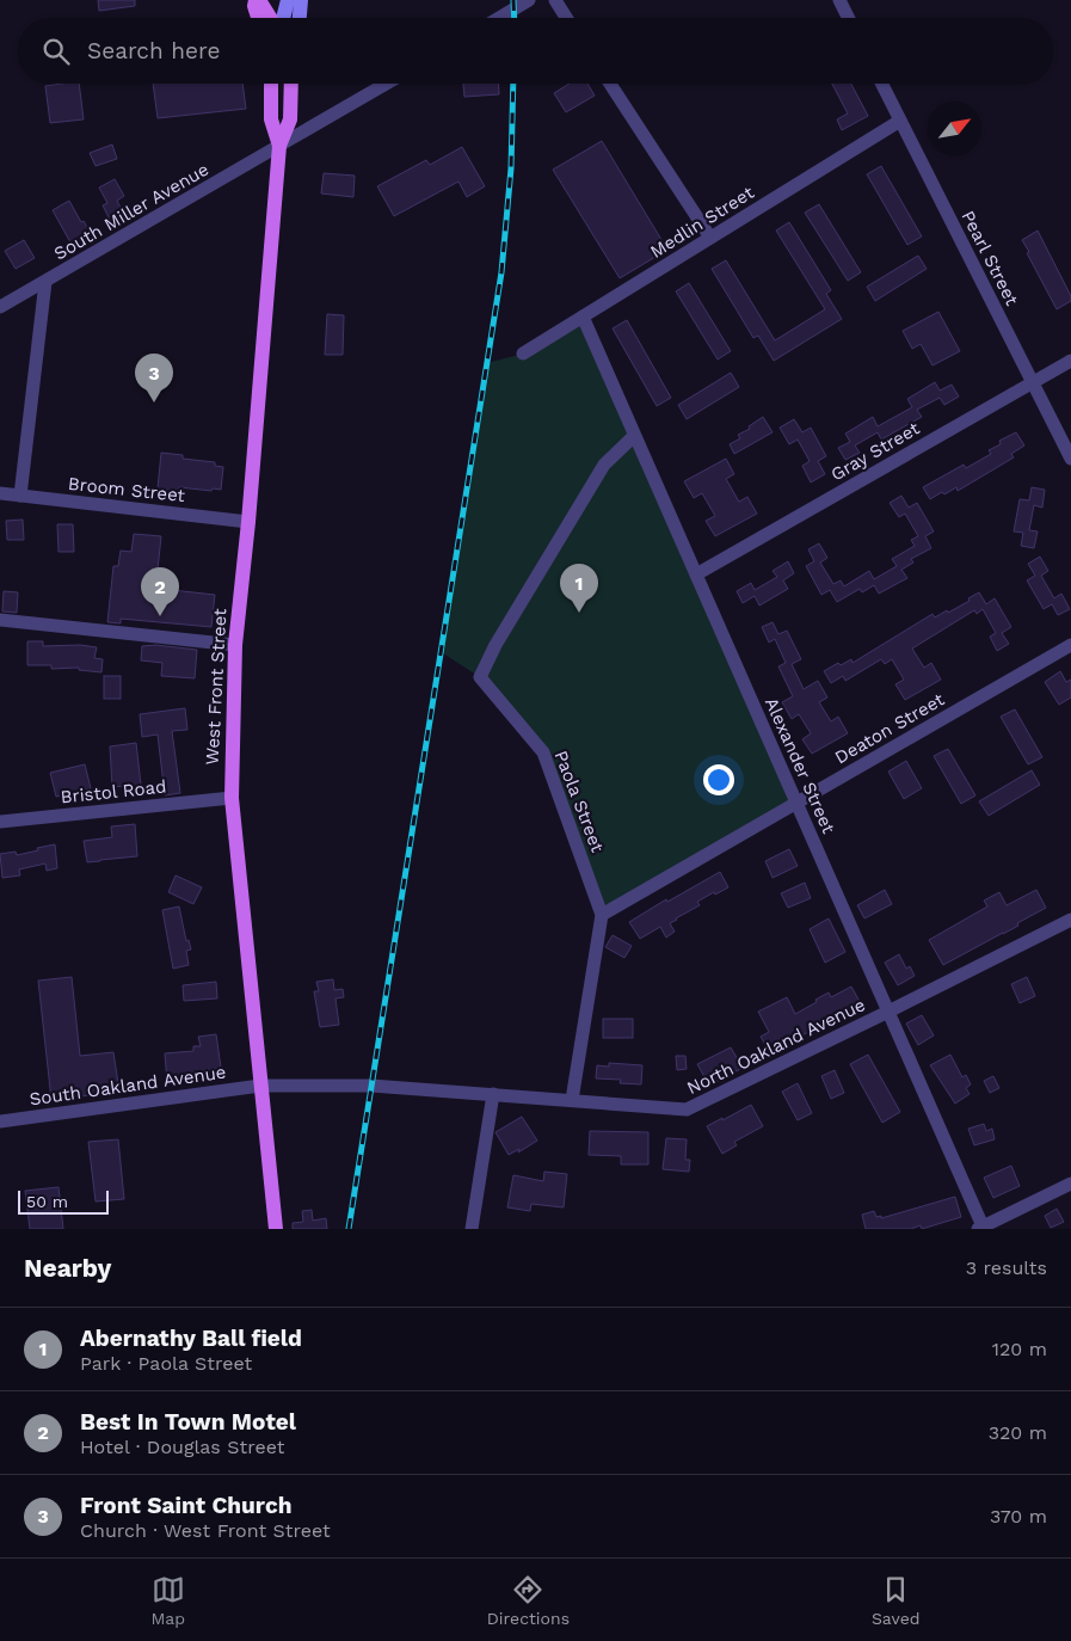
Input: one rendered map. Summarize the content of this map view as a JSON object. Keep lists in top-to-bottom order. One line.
{"streets":{"main road":["West Front Street"],"street":["South Miller Avenue","Medlin Street","Pearl Street","Gray Street","Broom Street","Deaton Street","Alexander Street","Bristol Road","Paola Street","North Oakland Avenue","South Oakland Avenue"]},"crossings":[["South Miller Avenue","West Front Street"],["Medlin Street","Pearl Street"],["Medlin Street","Alexander Street"],["Pearl Street","Gray Street"],["Gray Street","Alexander Street"],["Broom Street","West Front Street"],["West Front Street","Bristol Road"],["West Front Street","North Oakland Avenue"],["West Front Street","South Oakland Avenue"],["Deaton Street","Alexander Street"],["Deaton Street","Paola Street"],["Alexander Street","Paola Street"],["Alexander Street","North Oakland Avenue"],["Paola Street","North Oakland Avenue"],["North Oakland Avenue","South Oakland Avenue"]],"scale_bar":"50 m","north":"top right","page":{"search":"Search here","pins":["3","1","2"],"scale":"50 m","heading":["Nearby","3 results"],"list":[{"mark":"1","name":"Abernathy Ball field","note":"Park · Paola Street","value":"120 m"},{"mark":"2","name":"Best In Town Motel","note":"Hotel · Douglas Street","value":"320 m"},{"mark":"3","name":"Front Saint Church","note":"Church · West Front Street","value":"370 m"}],"nav":["Map","Directions","Saved"]}}
